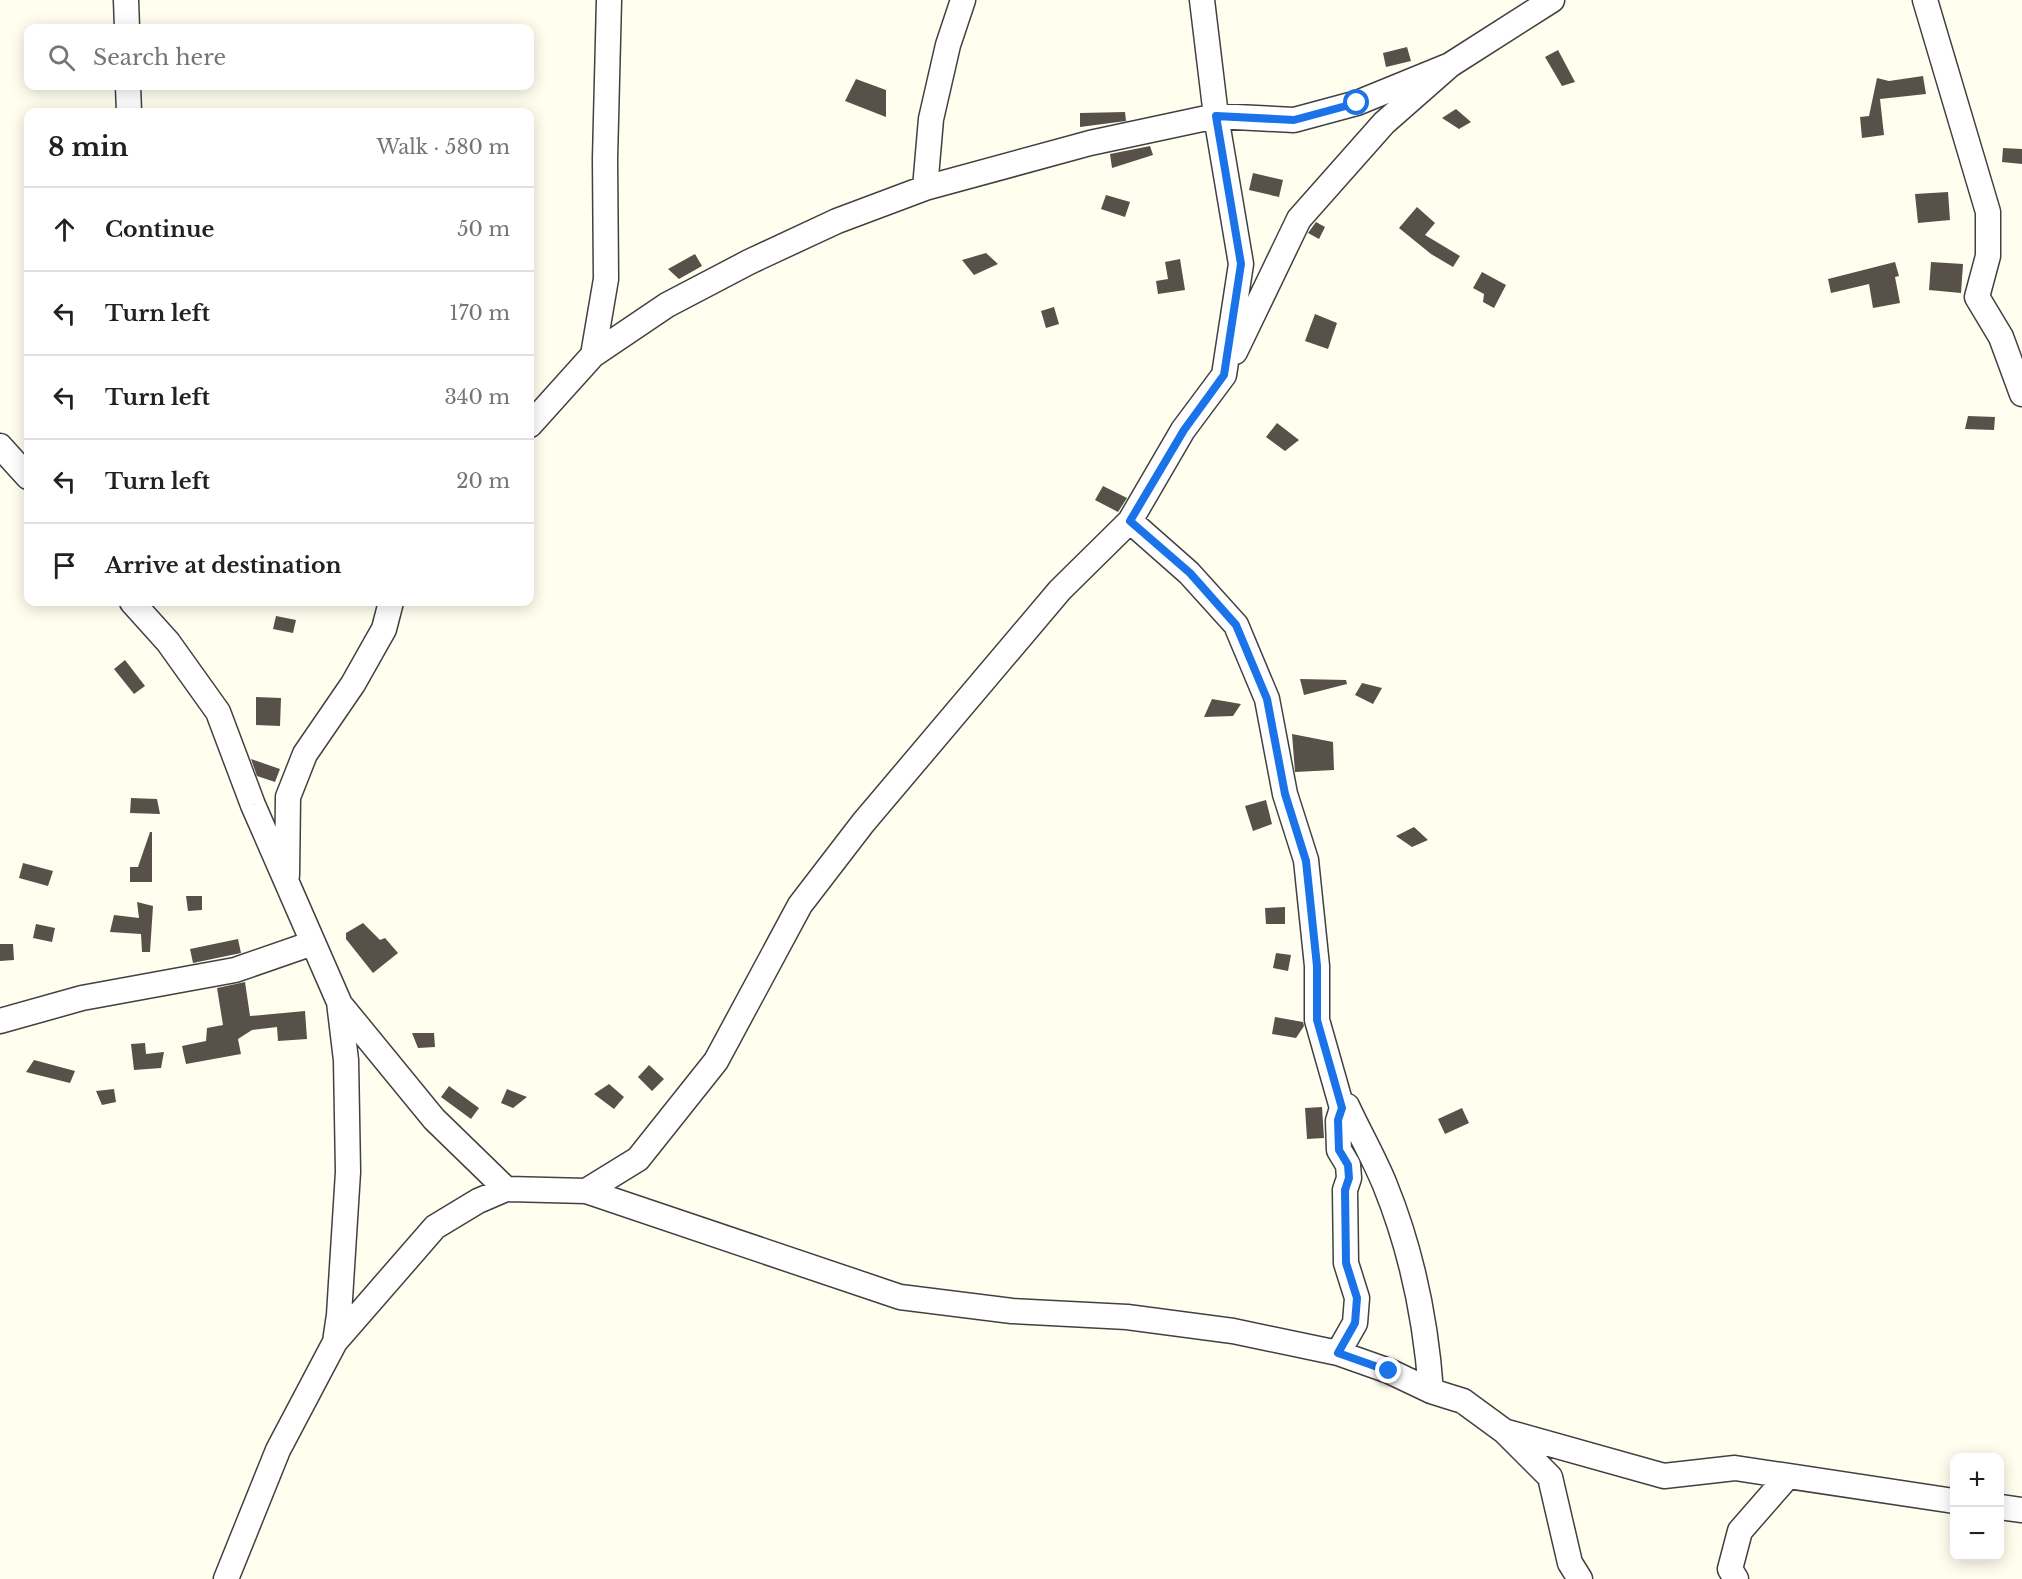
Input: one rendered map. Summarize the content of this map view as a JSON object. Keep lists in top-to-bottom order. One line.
{"page":{"search":"Search here","heading":["8 min","Walk · 580 m"],"list":[["Continue","50 m"],["Turn left","170 m"],["Turn left","340 m"],["Turn left","20 m"],"Arrive at destination"],"map_buttons":["+","−"]}}
